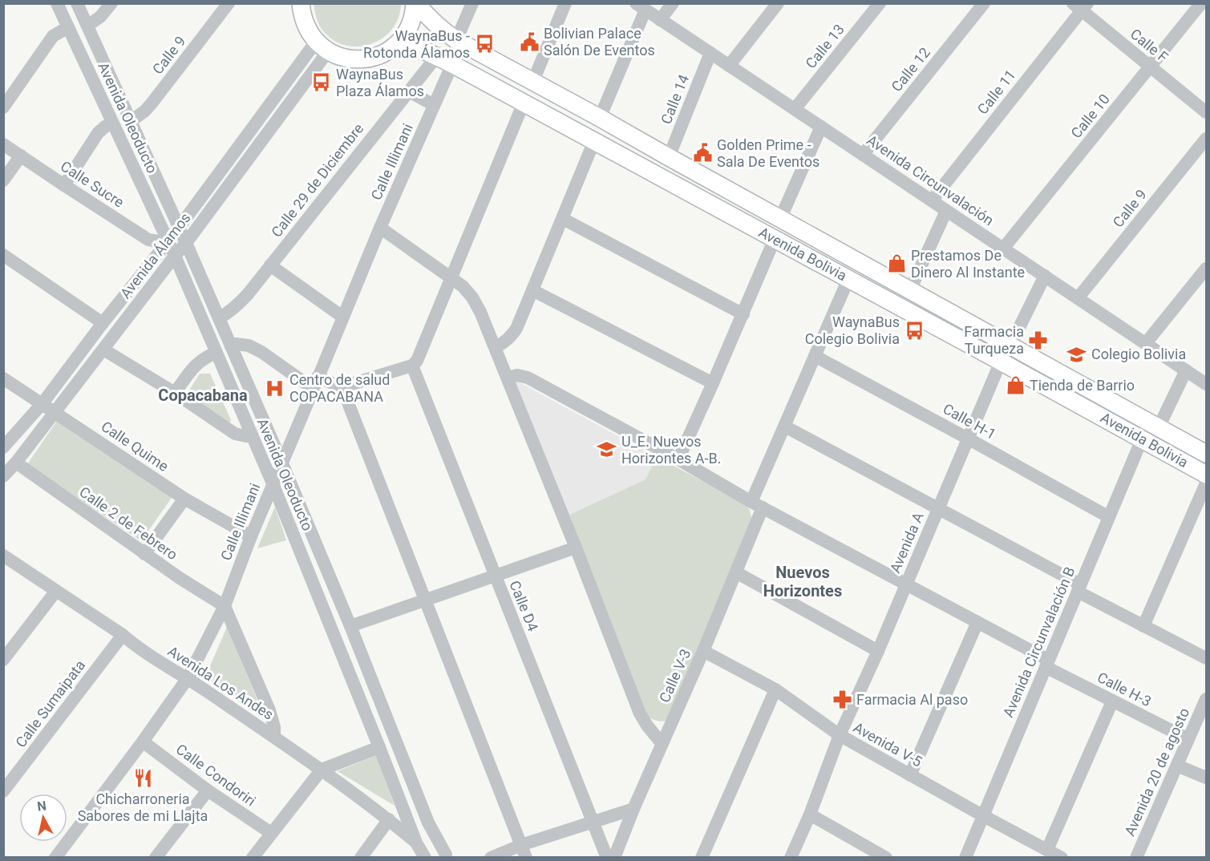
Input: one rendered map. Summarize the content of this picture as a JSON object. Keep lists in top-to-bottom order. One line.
{"streets":{"main road":["Avenida Bolivia"],"street":["Calle F","Calle 13","Calle 9","Calle 12","Calle 11","Calle 14","Calle 10","Avenida Oleoducto","Calle Illimani","Calle 29 de Diciembre","Avenida Circunvalación","Calle Sucre","Avenida Álamos","Calle H-1","Calle Quime","Calle 2 de Febrero","Avenida A","Calle D4","Avenida Circunvalación B","Calle V-3","Avenida Los Andes","Calle H-3","Calle Sumaipata","Avenida V-5","Avenida 20 de agosto","Calle Condoriri"]},"crossings":[["Calle F","Calle 11"],["Calle F","Calle 10"],["Calle 13","Avenida Circunvalación"],["Calle 9","Avenida Oleoducto"],["Calle 9","Avenida Circunvalación"],["Calle 12","Avenida Circunvalación"],["Calle 11","Avenida Circunvalación"],["Calle 14","Avenida Circunvalación"],["Calle 14","Avenida Bolivia"],["Calle 10","Avenida Circunvalación"],["Avenida Oleoducto","Calle Illimani"],["Avenida Oleoducto","Calle 29 de Diciembre"],["Avenida Oleoducto","Calle Sucre"],["Avenida Oleoducto","Avenida Álamos"],["Avenida Oleoducto","Avenida Los Andes"],["Calle Illimani","Avenida Bolivia"],["Calle Illimani","Calle Quime"],["Calle Illimani","Calle 2 de Febrero"],["Calle Illimani","Avenida Los Andes"],["Calle Illimani","Calle Condoriri"],["Calle 29 de Diciembre","Avenida Bolivia"],["Avenida Circunvalación","Avenida A"],["Calle Sucre","Avenida Álamos"],["Avenida Bolivia","Avenida A"],["Avenida Bolivia","Avenida Circunvalación B"],["Avenida Bolivia","Calle V-3"],["Avenida Álamos","Calle Quime"],["Avenida Álamos","Calle 2 de Febrero"],["Calle H-1","Avenida A"],["Calle H-1","Avenida Circunvalación B"],["Calle H-1","Calle V-3"],["Avenida A","Calle H-3"],["Avenida A","Avenida V-5"],["Calle D4","Calle V-3"],["Avenida Circunvalación B","Calle H-3"],["Avenida Circunvalación B","Avenida V-5"],["Calle V-3","Calle H-3"],["Calle V-3","Avenida V-5"],["Avenida Los Andes","Calle Sumaipata"],["Calle H-3","Avenida 20 de agosto"]],"districts":["Copacabana","Nuevos Horizontes"],"places":{"public building":["Bolivian Palace Salón De Eventos","Golden Prime - Sala De Eventos"],"bus stop":["WaynaBus - Rotonda Álamos","WaynaBus Plaza Álamos","WaynaBus Colegio Bolivia"],"shop":["Prestamos De Dinero Al Instante","Tienda de Barrio"],"pharmacy":["Farmacia Turqueza","Farmacia Al paso"],"school or university":["Colegio Bolivia","U_E. Nuevos Horizontes A-B."],"hospital":["Centro de salud COPACABANA"],"restaurant":["Chicharroneria Sabores de mi Llajta"]},"north":"top"}
